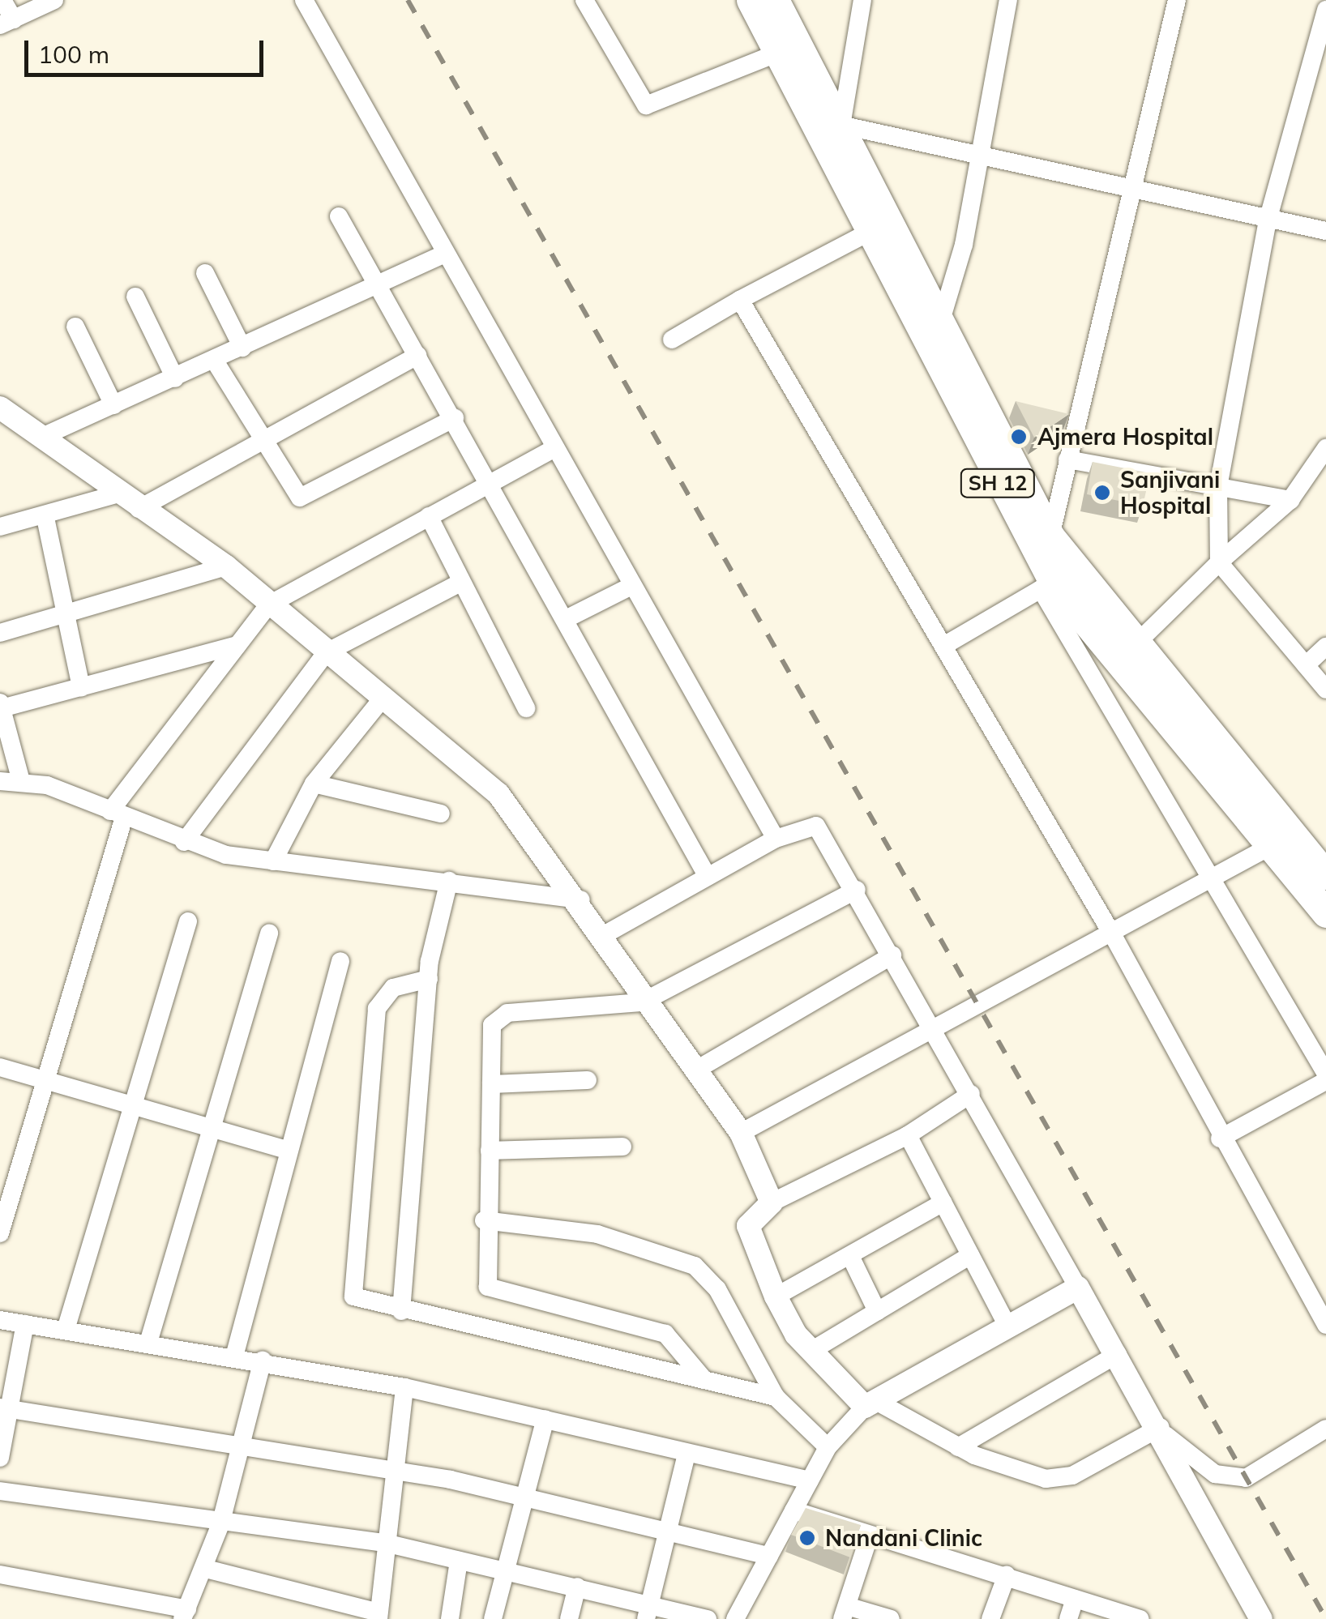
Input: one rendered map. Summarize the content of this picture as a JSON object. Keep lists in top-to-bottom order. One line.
{"streets":{"main road":["SH 12"]},"places":["Ajmera Hospital","Sanjivani Hospital","Nandani Clinic"],"scale_bar":"100 m"}
